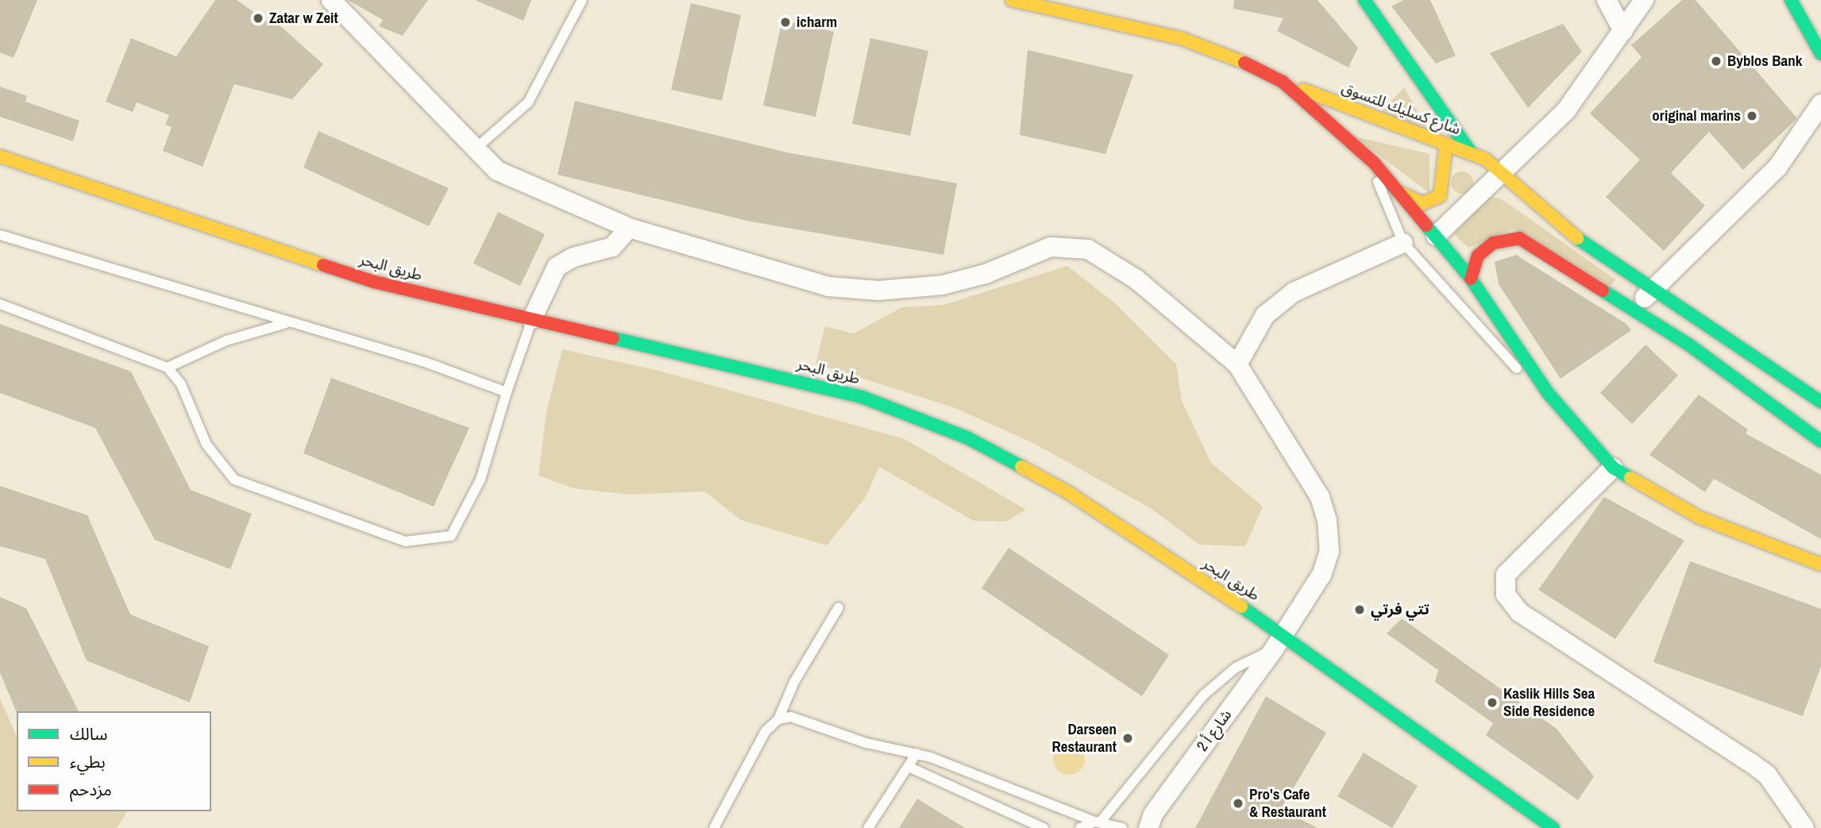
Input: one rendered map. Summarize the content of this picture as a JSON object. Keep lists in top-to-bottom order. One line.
{"streets":{"main road":["شارع كسليك للتسوق","طريق البحر"],"street":["شارع أ 2"]},"crossings":[["طريق البحر","شارع أ 2"]],"places":["Zatar w Zeit","icharm","Byblos Bank","original marins","تتي فرتي","Kaslik Hills Sea Side Residence","Darseen Restaurant","Pro's Cafe & Restaurant"],"legend":["سالك","بطيء","مزدحم"]}
